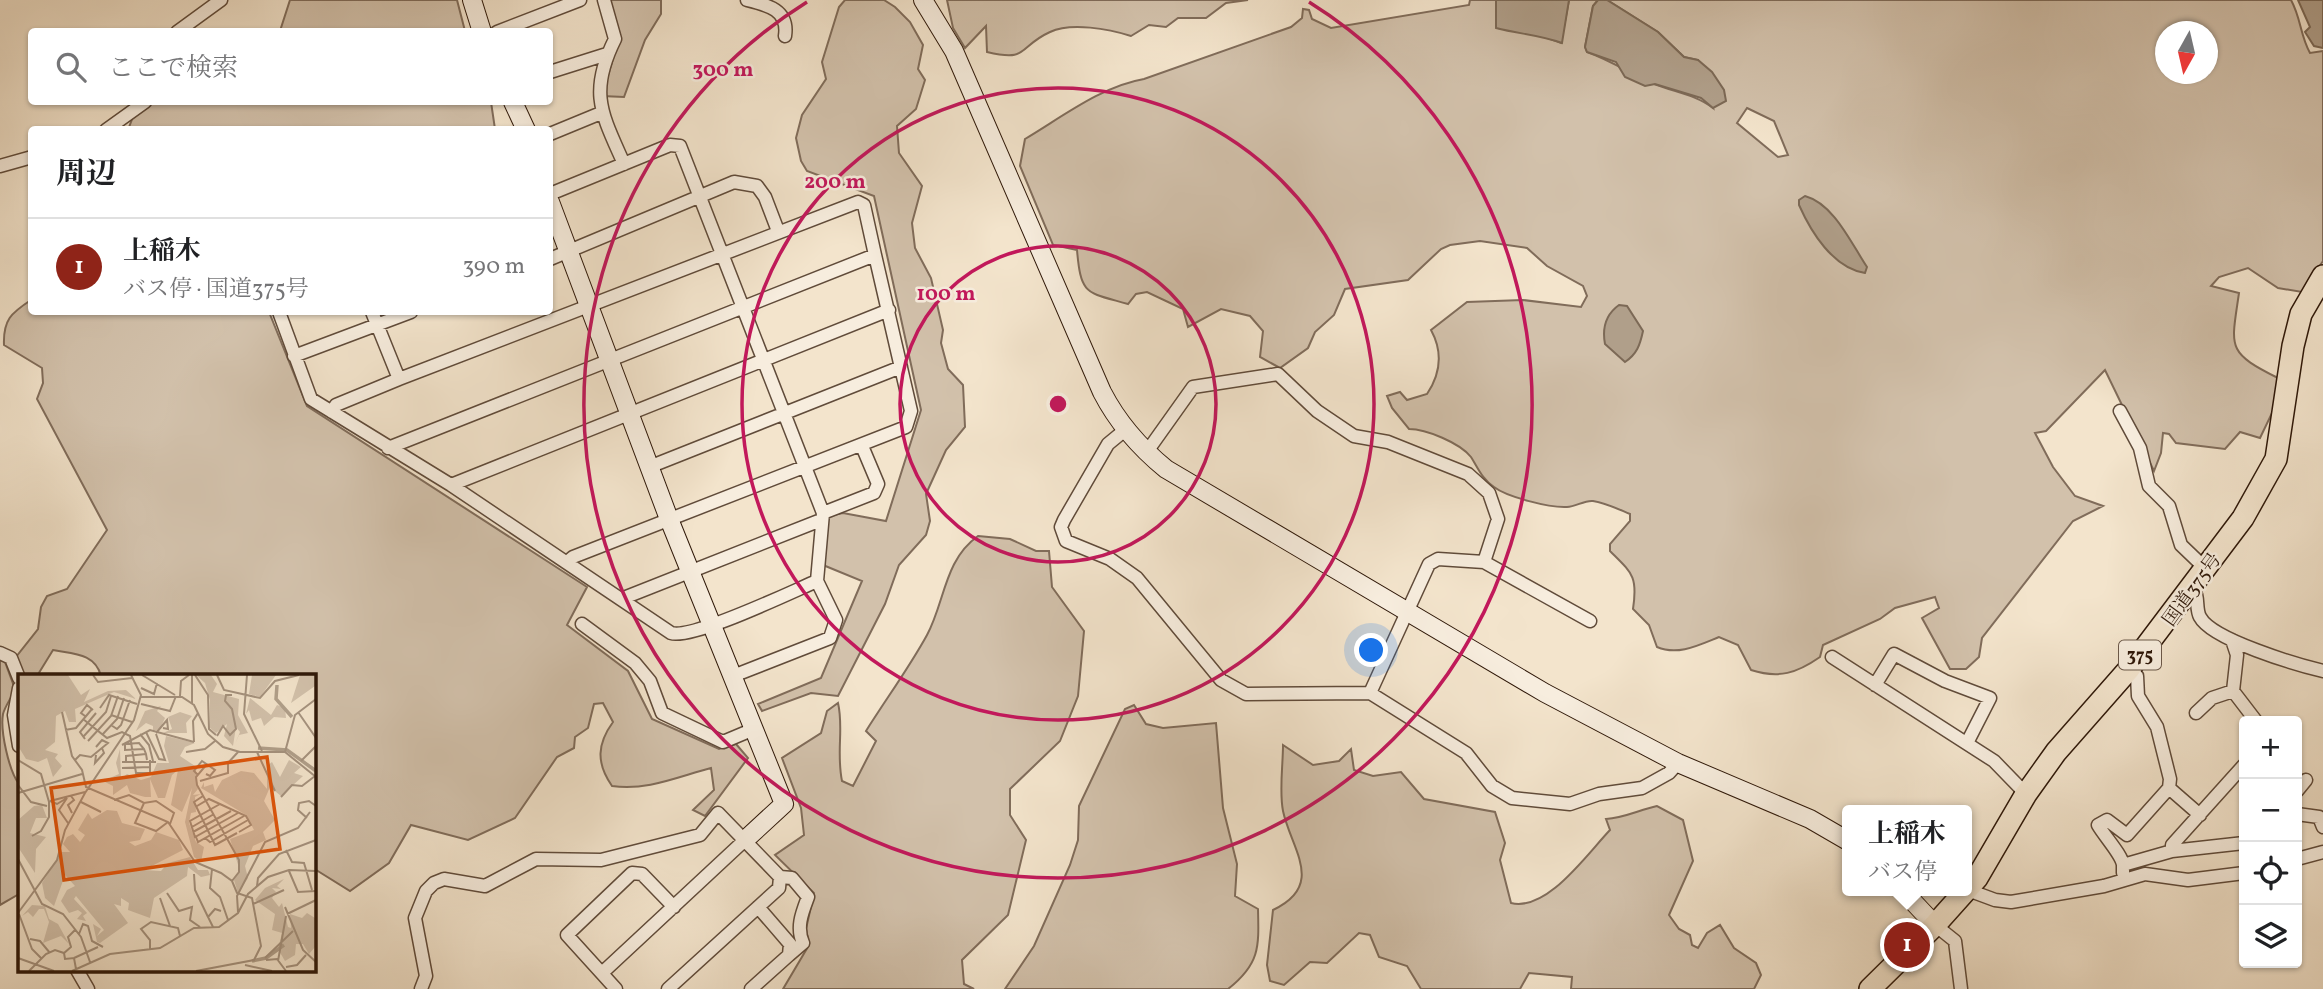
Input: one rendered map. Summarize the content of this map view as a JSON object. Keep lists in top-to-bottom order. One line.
{"streets":{"highway":["国道375号","375"]},"north":"bottom","page":{"search":"ここで検索","heading":"周辺","list":[{"mark":"1","name":"上稲木","note":"バス停 · 国道375号","value":"390 m"}],"map_buttons":["+","−"],"popup":["上稲木","バス停"],"pins":"1"},"rings":["300 m","200 m","100 m"]}
